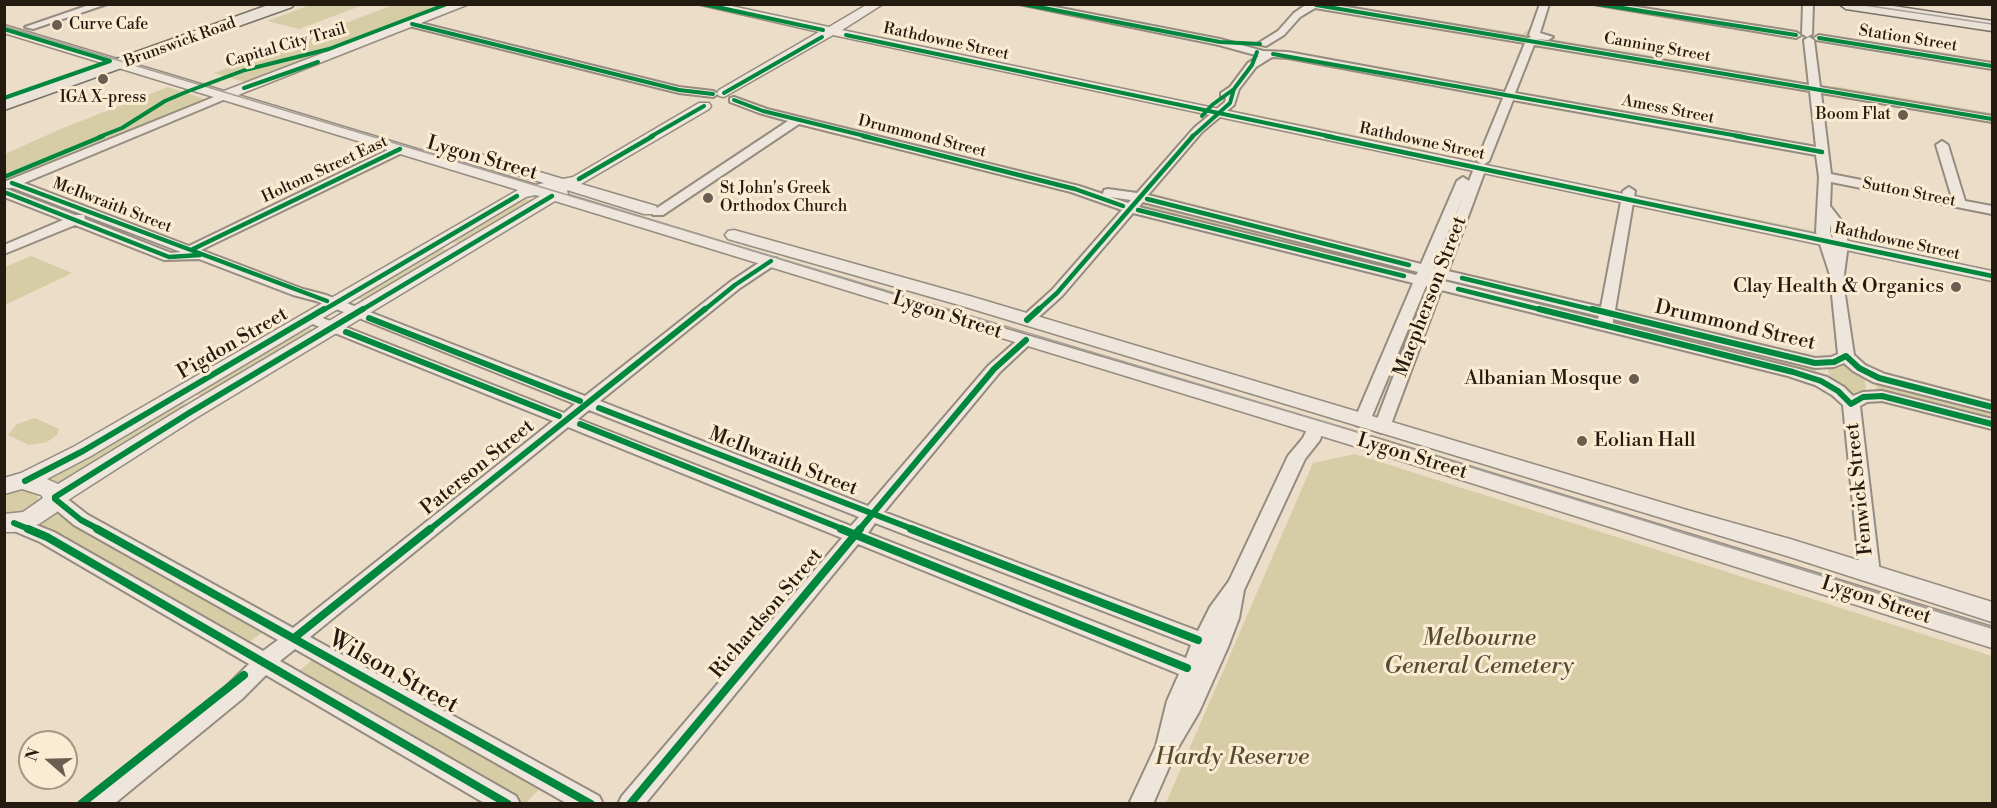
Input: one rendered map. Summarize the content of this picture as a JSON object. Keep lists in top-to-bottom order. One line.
{"streets":{"main road":["Brunswick Road"],"street":["Station Street","Rathdowne Street","Canning Street","Amess Street","Drummond Street","Lygon Street","Holtom Street East","Sutton Street","McIlwraith Street","Macpherson Street","Pigdon Street","Paterson Street","Fenwick Street","Richardson Street","Wilson Street"],"cycle path":["Capital City Trail"]},"crossings":[["Rathdowne Street","Macpherson Street"],["Rathdowne Street","Pigdon Street"],["Rathdowne Street","Richardson Street"],["Brunswick Road","Lygon Street"],["Canning Street","Macpherson Street"],["Amess Street","Macpherson Street"],["Amess Street","Richardson Street"],["Drummond Street","Macpherson Street"],["Drummond Street","Pigdon Street"],["Drummond Street","Fenwick Street"],["Drummond Street","Richardson Street"],["Lygon Street","Holtom Street East"],["Lygon Street","Macpherson Street"],["Lygon Street","Pigdon Street"],["Lygon Street","Paterson Street"],["Lygon Street","Fenwick Street"],["Lygon Street","Richardson Street"],["Holtom Street East","McIlwraith Street"],["McIlwraith Street","Pigdon Street"],["McIlwraith Street","Paterson Street"],["McIlwraith Street","Richardson Street"],["Pigdon Street","Wilson Street"],["Paterson Street","Wilson Street"]],"parks":["Melbourne General Cemetery","Hardy Reserve"],"places":["Curve Cafe","IGA X-press","Boom Flat","St John's Greek Orthodox Church","Clay Health & Organics","Albanian Mosque","Eolian Hall"],"north":"left"}
